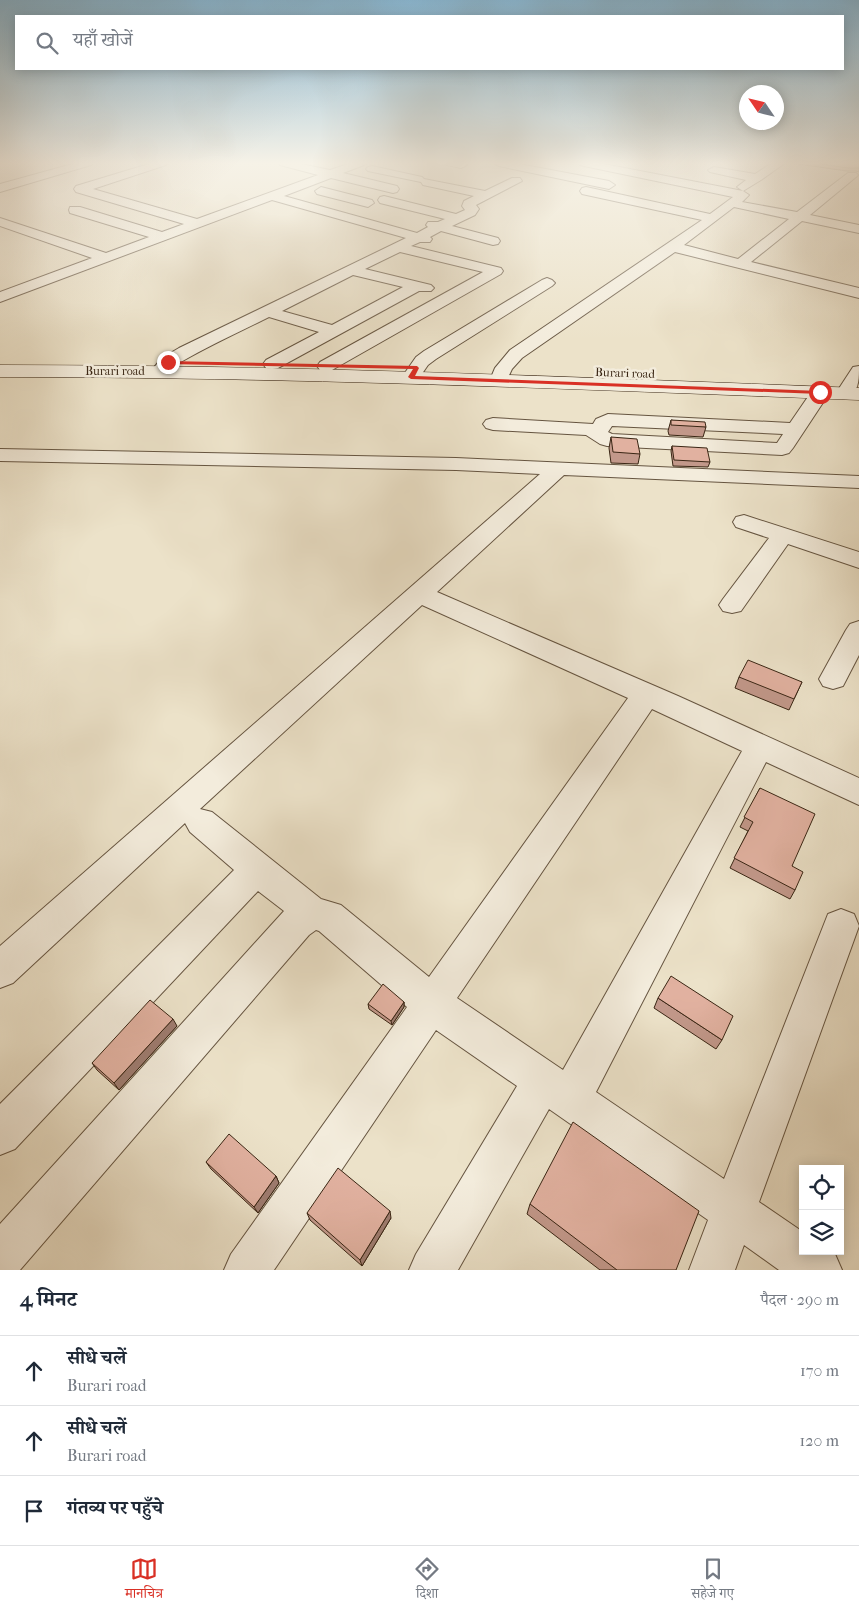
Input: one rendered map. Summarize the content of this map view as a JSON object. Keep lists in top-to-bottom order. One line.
{"streets":{"main road":["Burari road"]},"north":"top left","page":{"search":"यहाँ खोजें","heading":["4 मिनट","पैदल · 290 m"],"list":[["सीधे चलें","Burari road","170 m"],["सीधे चलें","Burari road","120 m"],"गंतव्य पर पहुँचे"],"nav":["मानचित्र","दिशा","सहेजे गए"]}}
